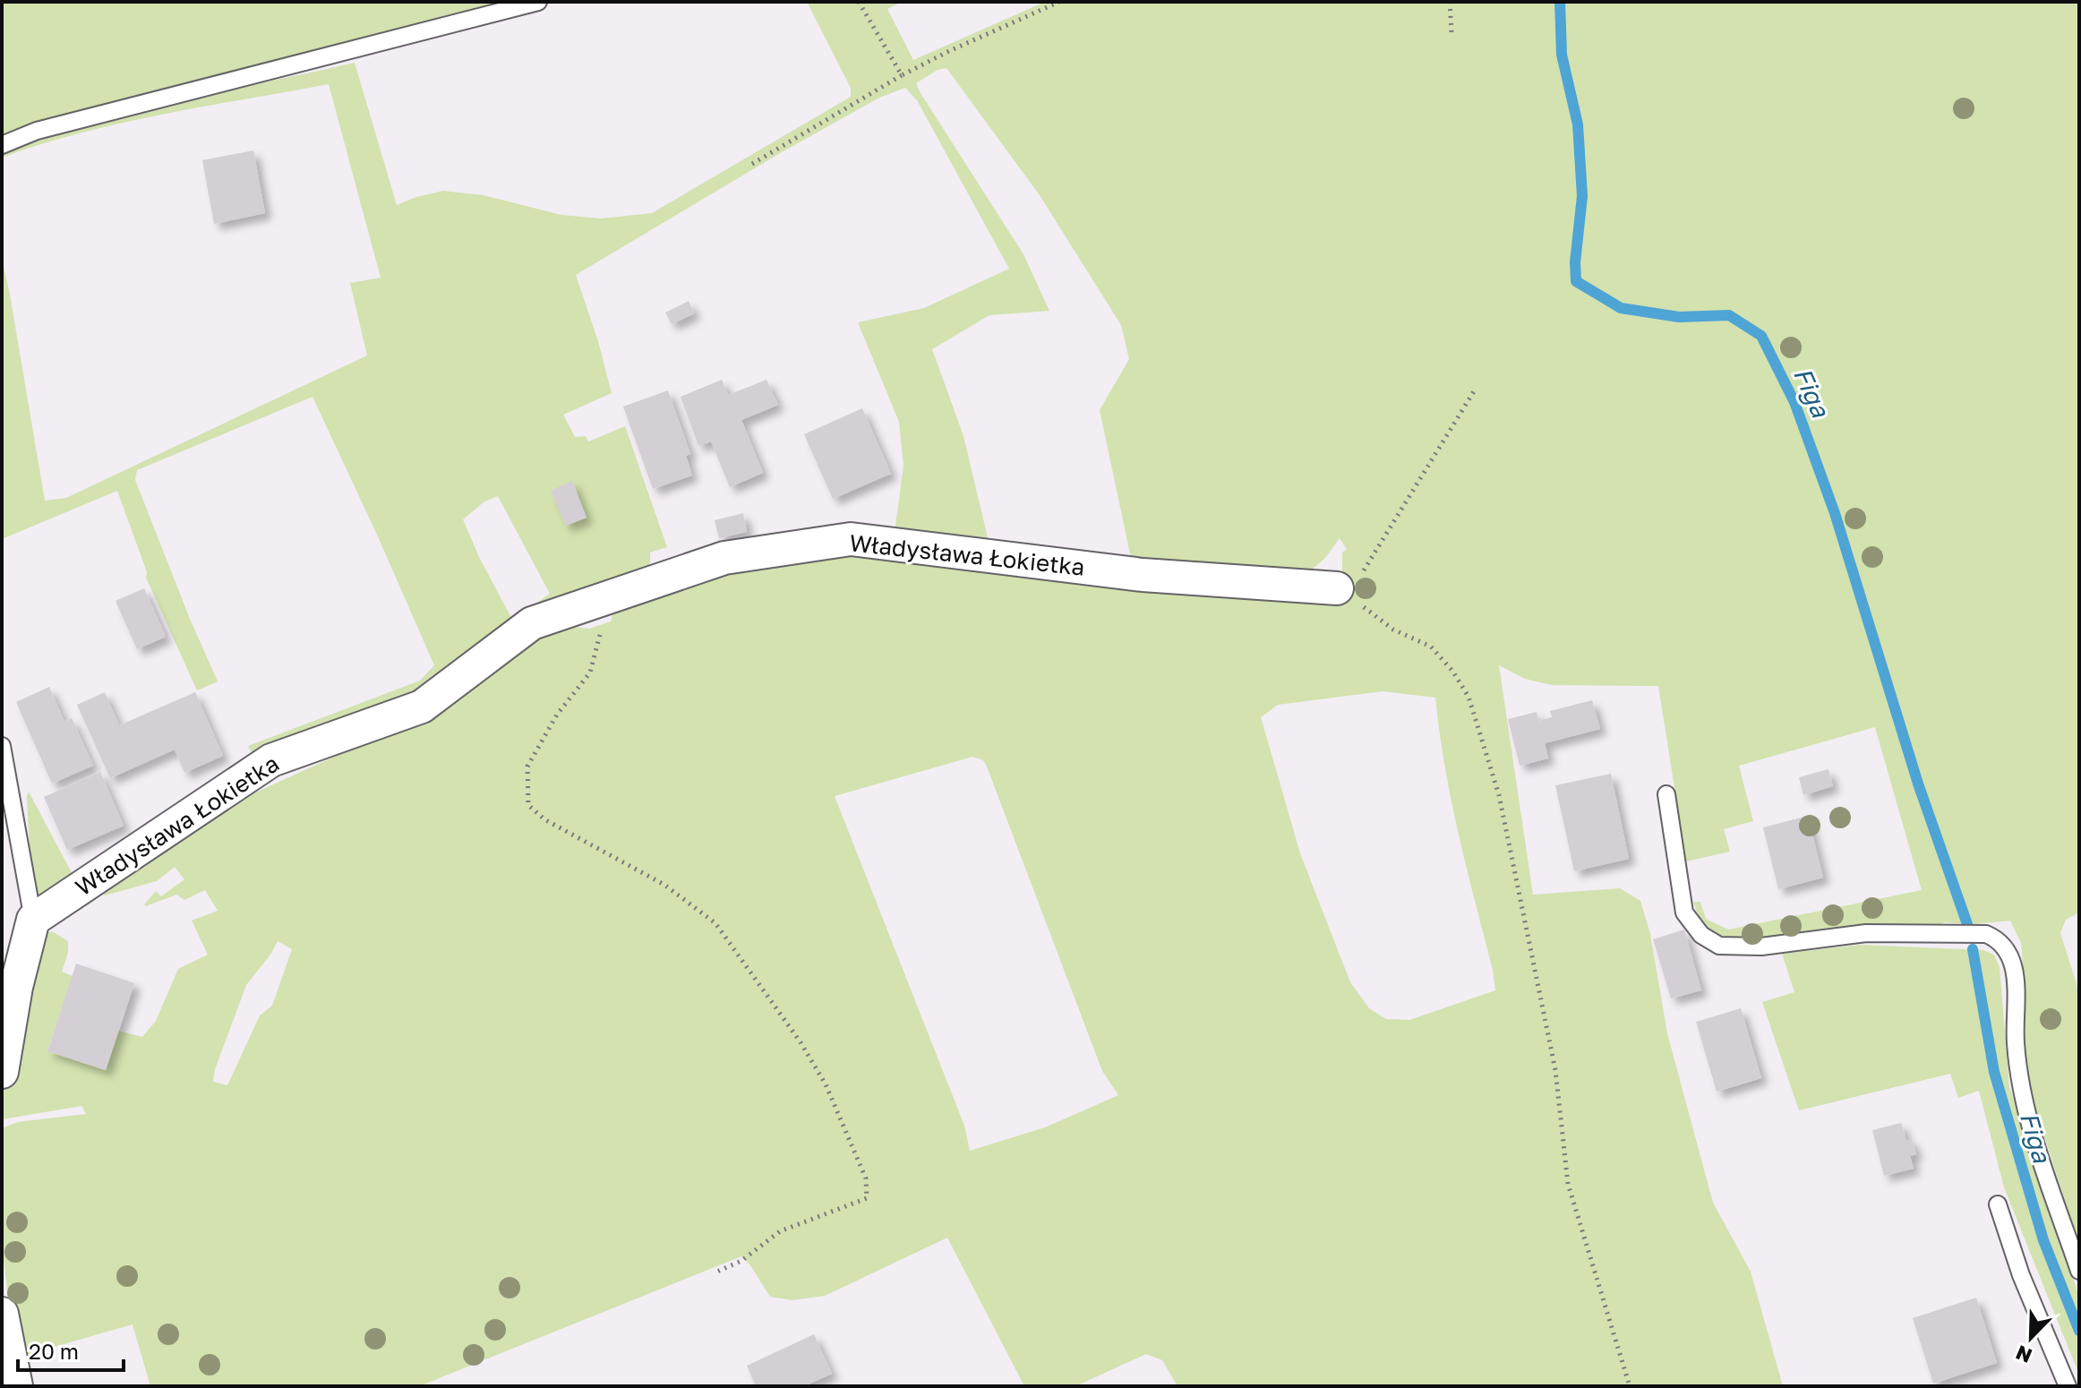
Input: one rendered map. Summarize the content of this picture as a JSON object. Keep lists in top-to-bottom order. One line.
{"streets":{"street":["Władysława Łokietka"]},"water":["Figa"],"scale_bar":"20 m","north":"bottom left"}
